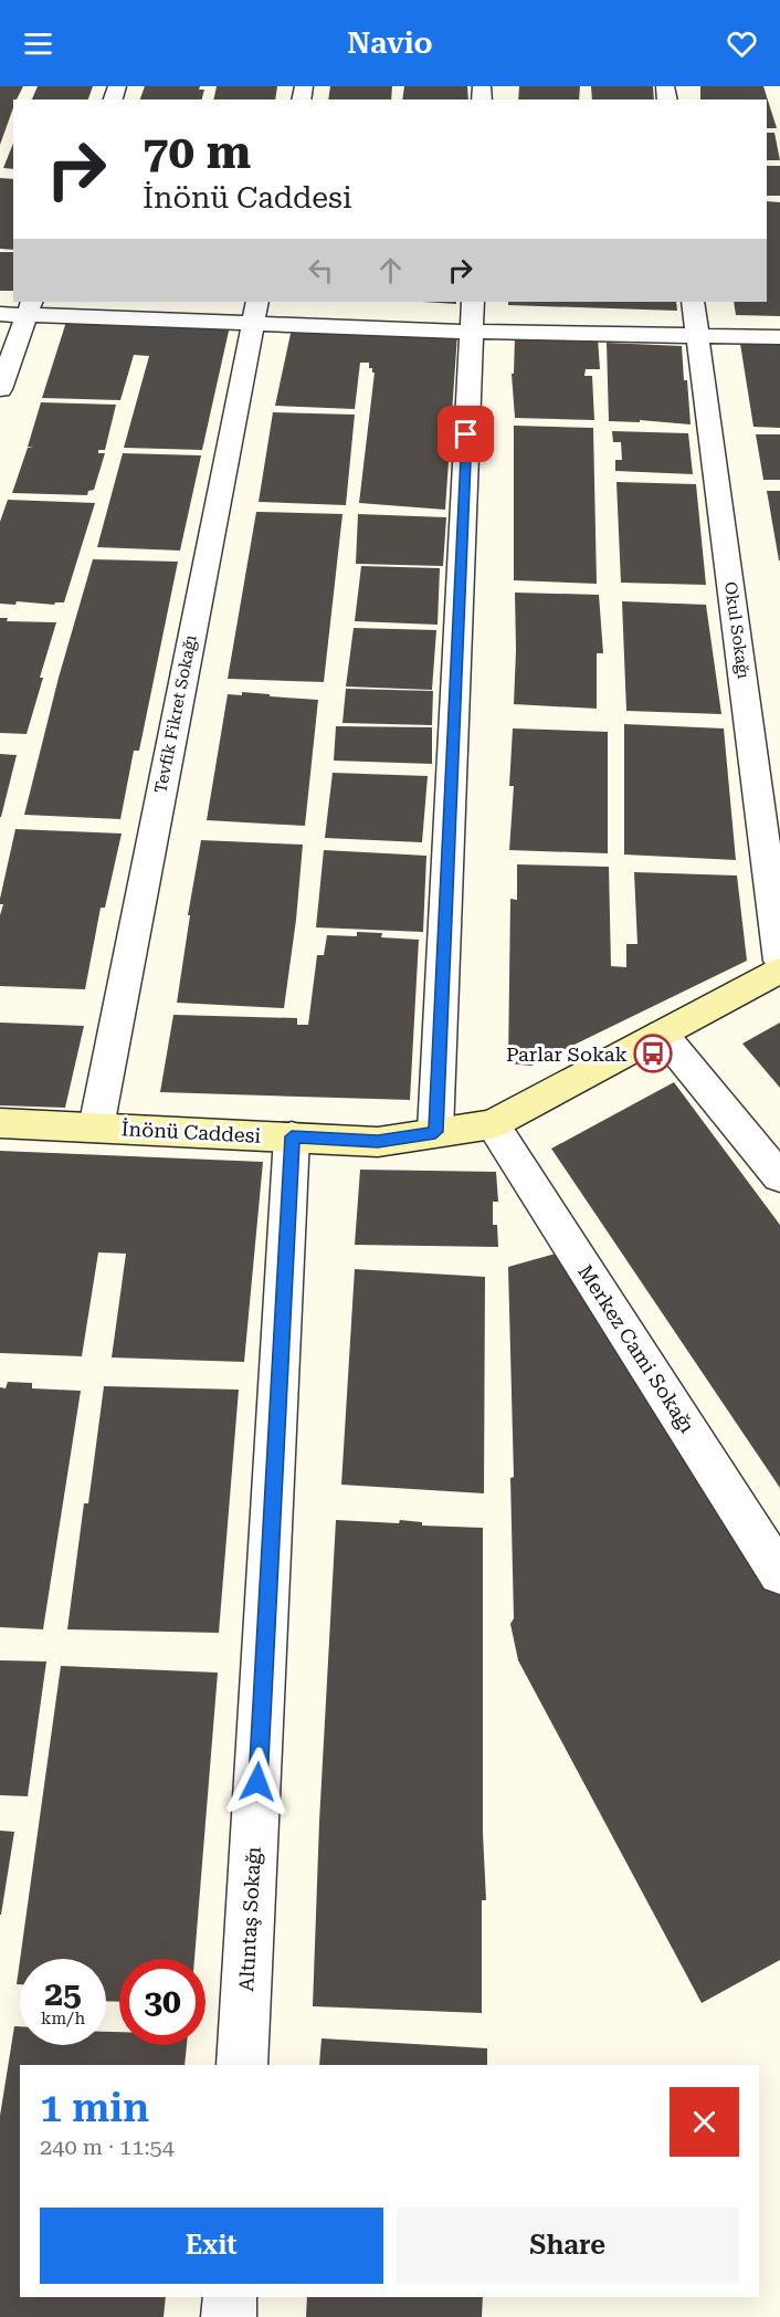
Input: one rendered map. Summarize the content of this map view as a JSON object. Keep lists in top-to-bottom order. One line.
{"streets":{"street":["Okul Sokağı","Tevfik Fikret Sokağı","İnönü Caddesi","Merkez Cami Sokağı","Altıntaş Sokağı"]},"crossings":[["Tevfik Fikret Sokağı","İnönü Caddesi"],["İnönü Caddesi","Merkez Cami Sokağı"],["İnönü Caddesi","Altıntaş Sokağı"]],"places":{"bus stop":["Parlar Sokak"]},"page":{"header":"Navio","turn":["70 m","İnönü Caddesi"],"speed":"25 km/h","limit":"30","heading":["1 min","240 m · 11:54"],"buttons":["Exit","Share"]}}
